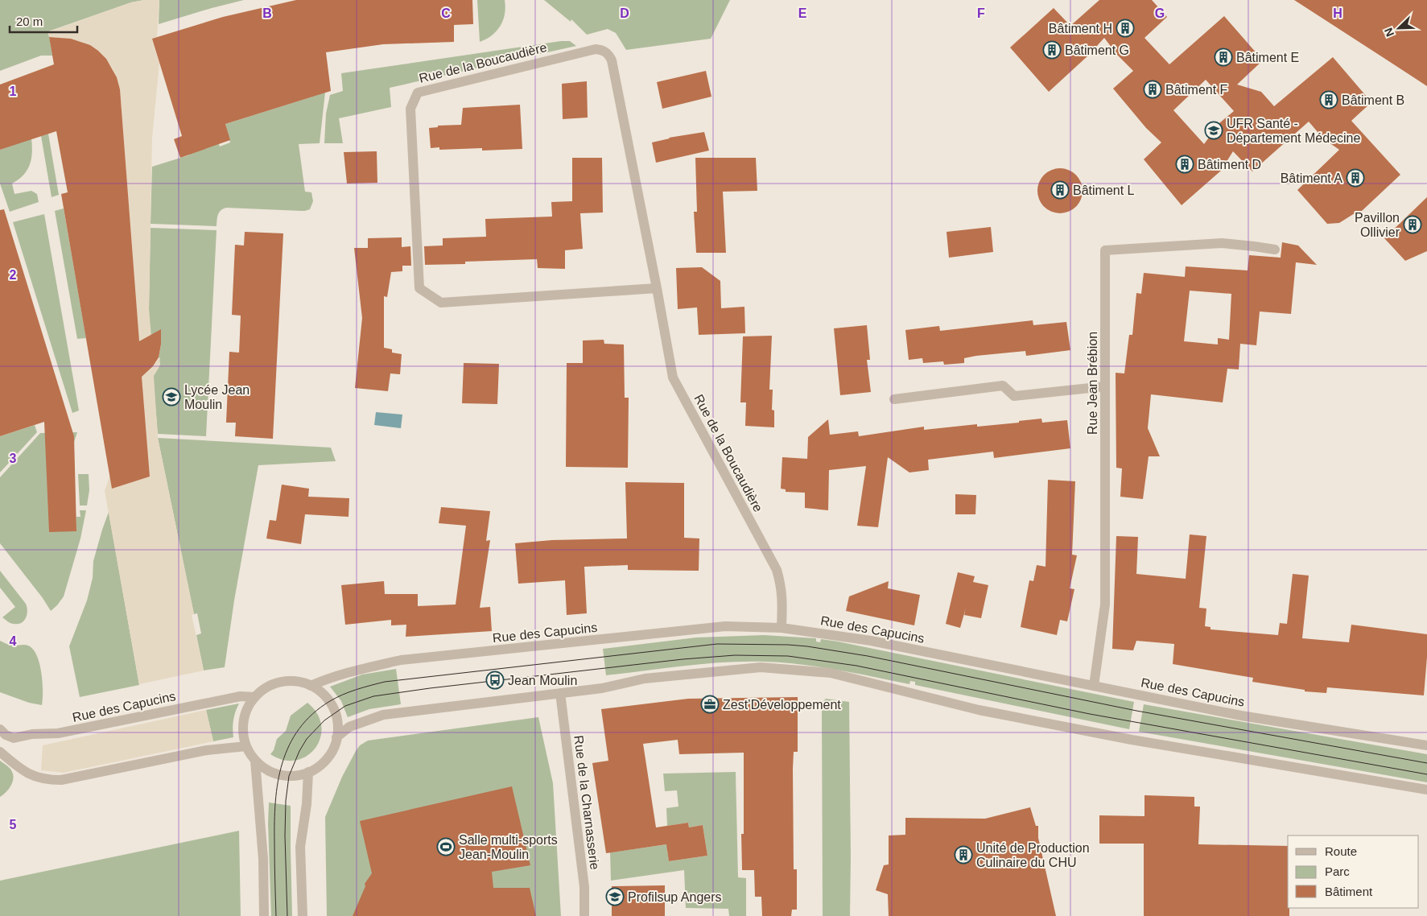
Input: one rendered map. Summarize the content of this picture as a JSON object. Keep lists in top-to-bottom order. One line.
{"streets":{"street":["Rue de la Boucaudière","Rue Jean Brébion","Rue des Capucins","Rue de la Charnasserie"]},"crossings":[["Rue de la Boucaudière","Rue des Capucins"],["Rue Jean Brébion","Rue des Capucins"]],"places":{"building":["Bâtiment H","Bâtiment G","Bâtiment E","Bâtiment F","Bâtiment B","Bâtiment D","Bâtiment A","Bâtiment L","Pavillon Ollivier","Unité de Production Culinaire du CHU"],"school or university":["UFR Santé - Département Médecine","Lycée Jean Moulin","Profilsup Angers"],"bus stop":["Jean Moulin"],"office":["Zest’Développement"],"sports":["Salle multi-sports Jean-Moulin"]},"legend":["Route","Parc","Bâtiment"],"scale_bar":"20 m","north":"bottom left","grid":{"columns":["B","C","D","E","F","G","H"],"rows":["1","2","3","4","5"]}}
